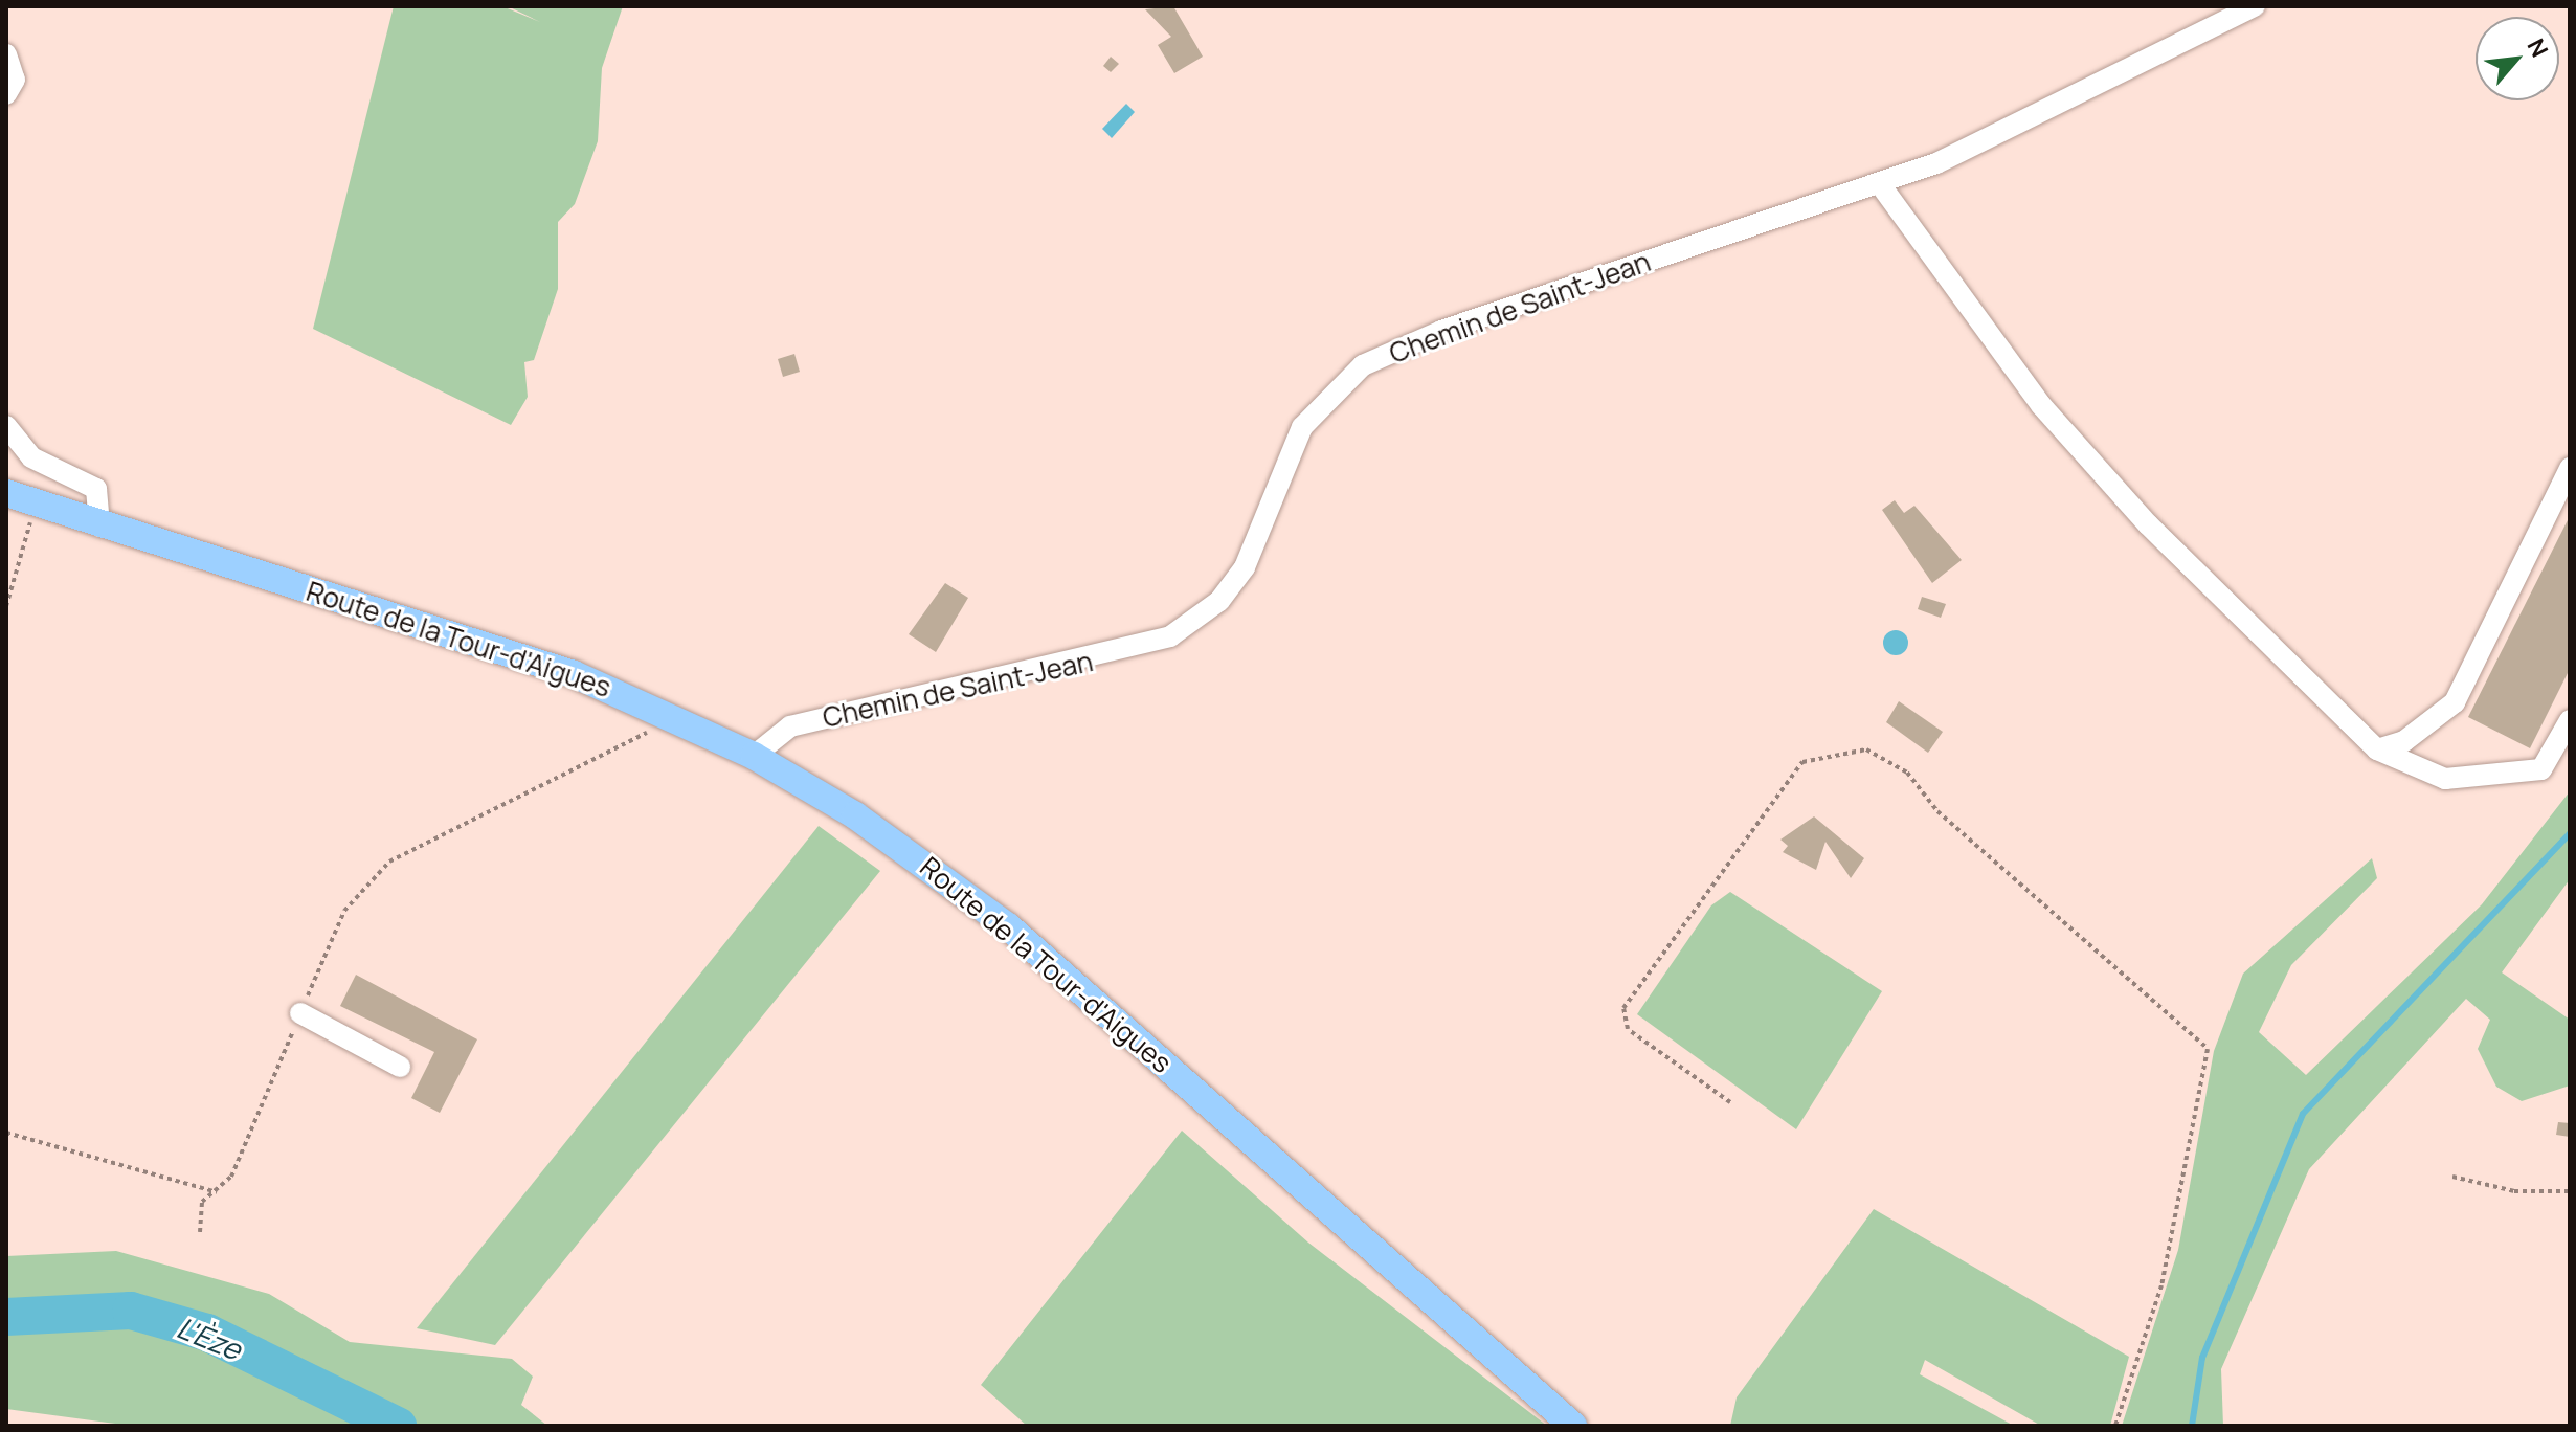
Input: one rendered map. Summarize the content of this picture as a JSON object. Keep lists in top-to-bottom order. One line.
{"streets":{"main road":["Route de la Tour-d'Aigues"],"street":["Chemin de Saint-Jean"]},"crossings":[["Chemin de Saint-Jean","Route de la Tour-d'Aigues"]],"water":["L'Èze"],"north":"top right"}
